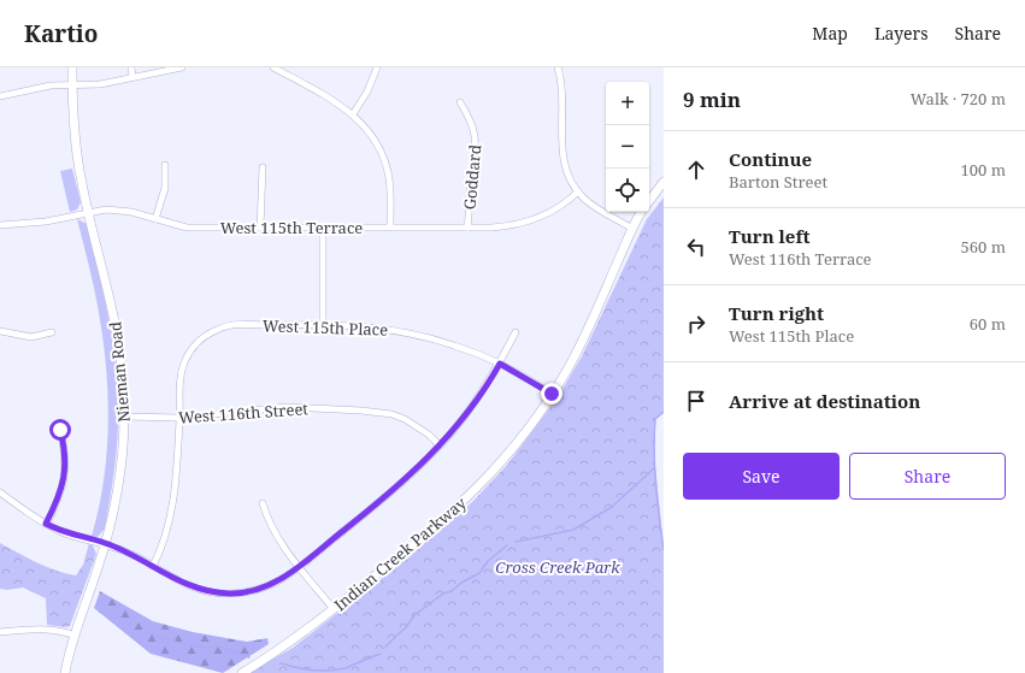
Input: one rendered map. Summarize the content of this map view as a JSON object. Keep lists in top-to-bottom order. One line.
{"streets":{"street":["Goddard","West 115th Terrace","West 115th Place","Nieman Road","West 116th Street","Indian Creek Parkway"]},"crossings":[["Goddard","West 115th Terrace"],["West 115th Terrace","Nieman Road"],["West 115th Place","West 116th Street"],["West 115th Place","Indian Creek Parkway"],["Nieman Road","West 116th Street"]],"parks":["Cross Creek Park"],"page":{"header":"Kartio","nav":["Map","Layers","Share"],"heading":["9 min","Walk · 720 m"],"map_buttons":["+","−"],"list":[["Continue","Barton Street","100 m"],["Turn left","West 116th Terrace","560 m"],["Turn right","West 115th Place","60 m"],"Arrive at destination"],"buttons":["Save","Share"]}}
